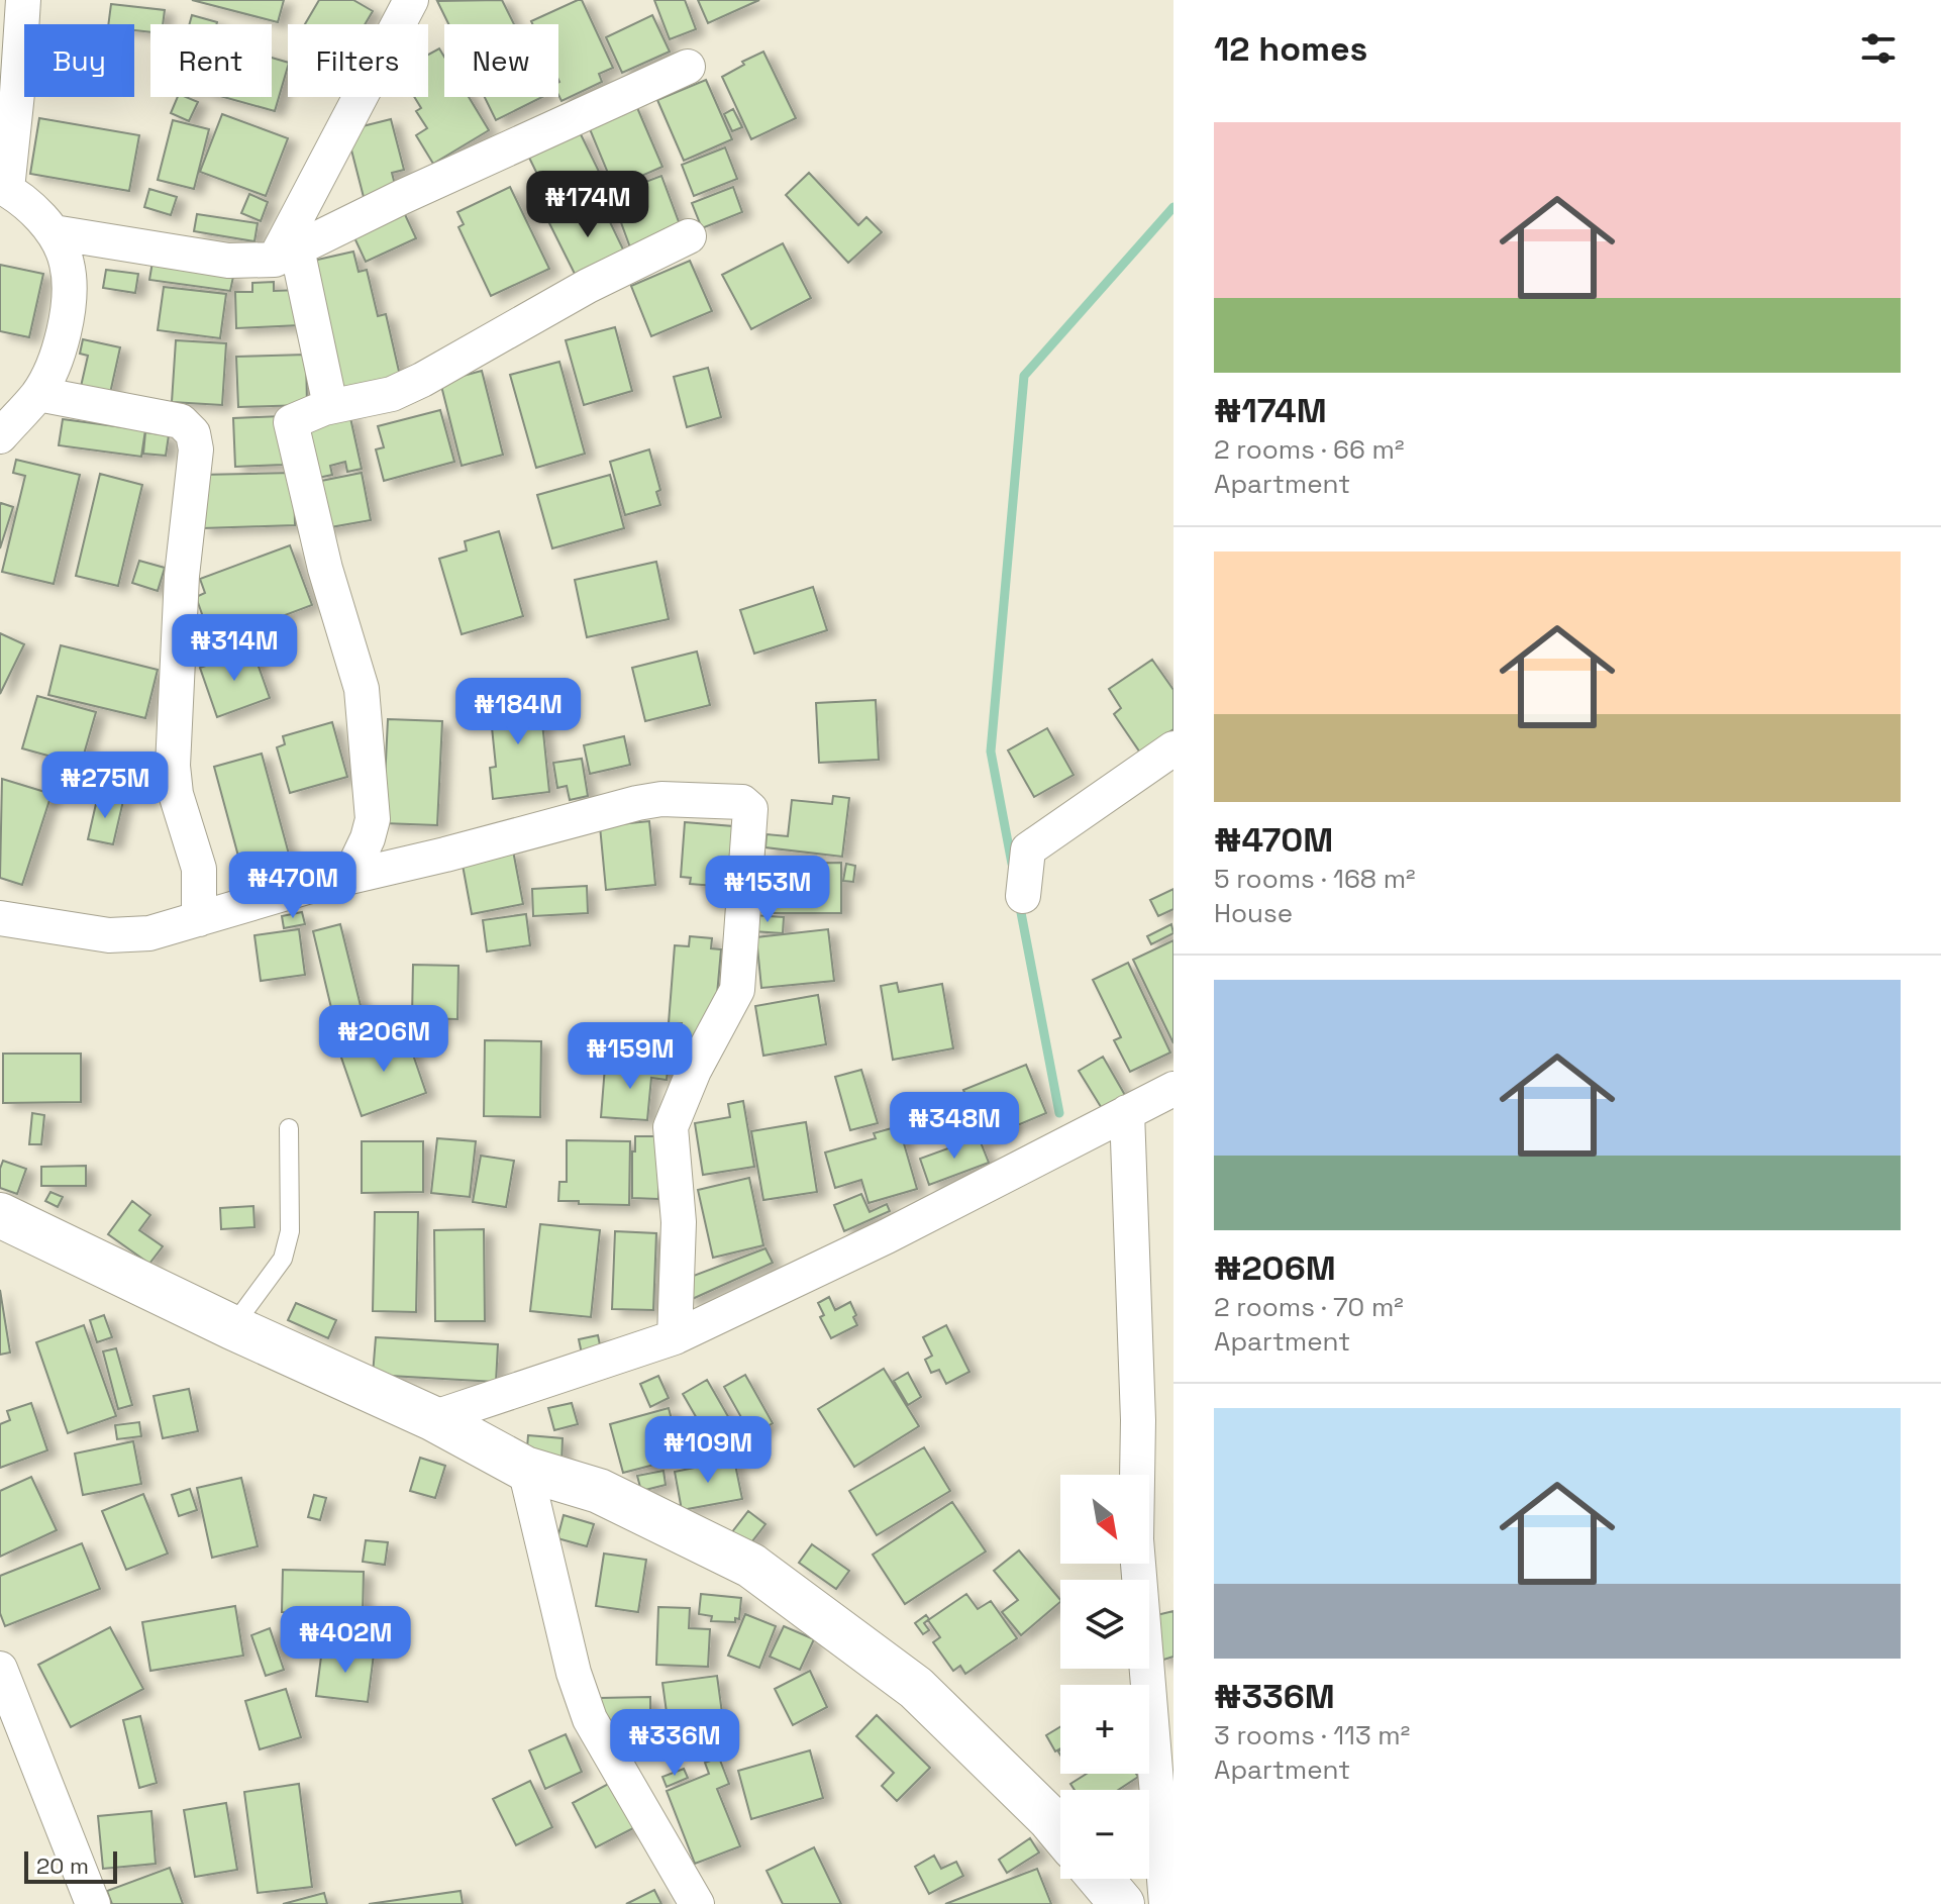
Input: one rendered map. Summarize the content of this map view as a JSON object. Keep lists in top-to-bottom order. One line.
{"scale_bar":"20 m","north":"bottom right","page":{"heading":"12 homes","chip":["Buy","Rent","Filters","New"],"list":[{"name":"₦174M","note":"2 rooms · 66 m² · Apartment"},{"name":"₦470M","note":"5 rooms · 168 m² · House"},{"name":"₦206M","note":"2 rooms · 70 m² · Apartment"},{"name":"₦336M","note":"3 rooms · 113 m² · Apartment"}],"price":["₦174M","₦314M","₦184M","₦275M","₦470M","₦153M","₦206M","₦159M","₦348M","₦109M","₦402M","₦336M"],"map_buttons":["+","−"],"scale":"20 m"}}
